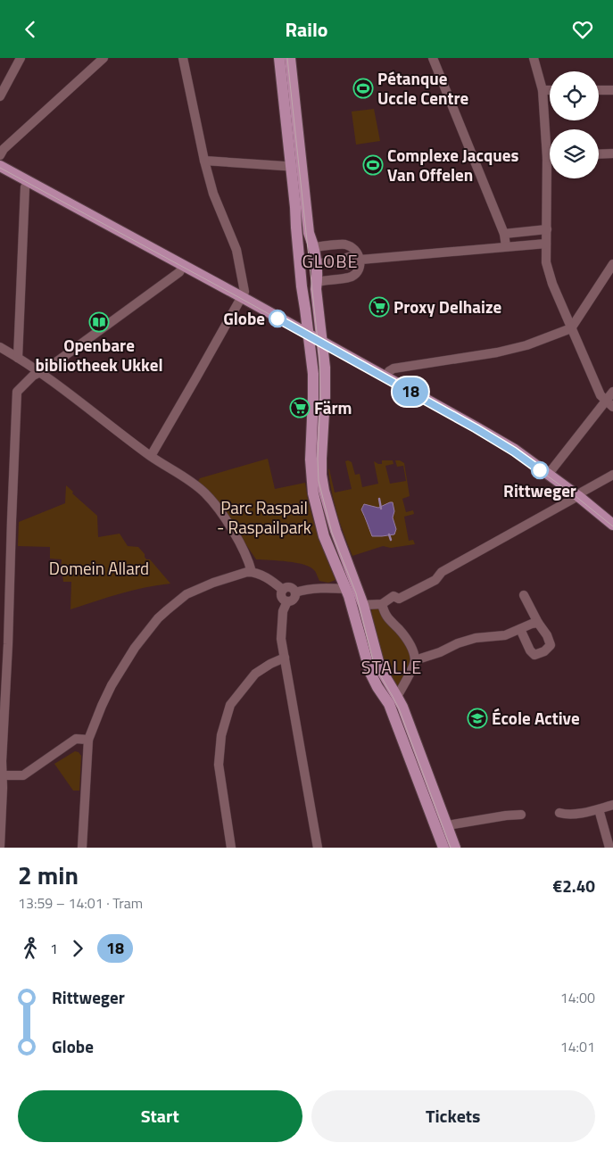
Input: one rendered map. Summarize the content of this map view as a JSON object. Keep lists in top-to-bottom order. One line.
{"districts":["GLOBE","STALLE"],"parks":["Parc Raspail - Raspailpark","Domein Allard"],"places":{"sports":["Pétanque Uccle Centre","Complexe Jacques Van Offelen"],"supermarket":["Proxy Delhaize","Färm"],"other":["Globe","Rittweger"],"library":["Openbare bibliotheek Ukkel"],"school or university":["École Active"]},"lines":["tram line 18"],"page":{"header":"Railo","on_map":"18","heading":["2 min","13:59 – 14:01 · Tram","€2.40"],"legs":["1","18"],"list":[{"name":"Rittweger","value":"14:00"},{"name":"Globe","value":"14:01"}],"buttons":["Start","Tickets"]}}
